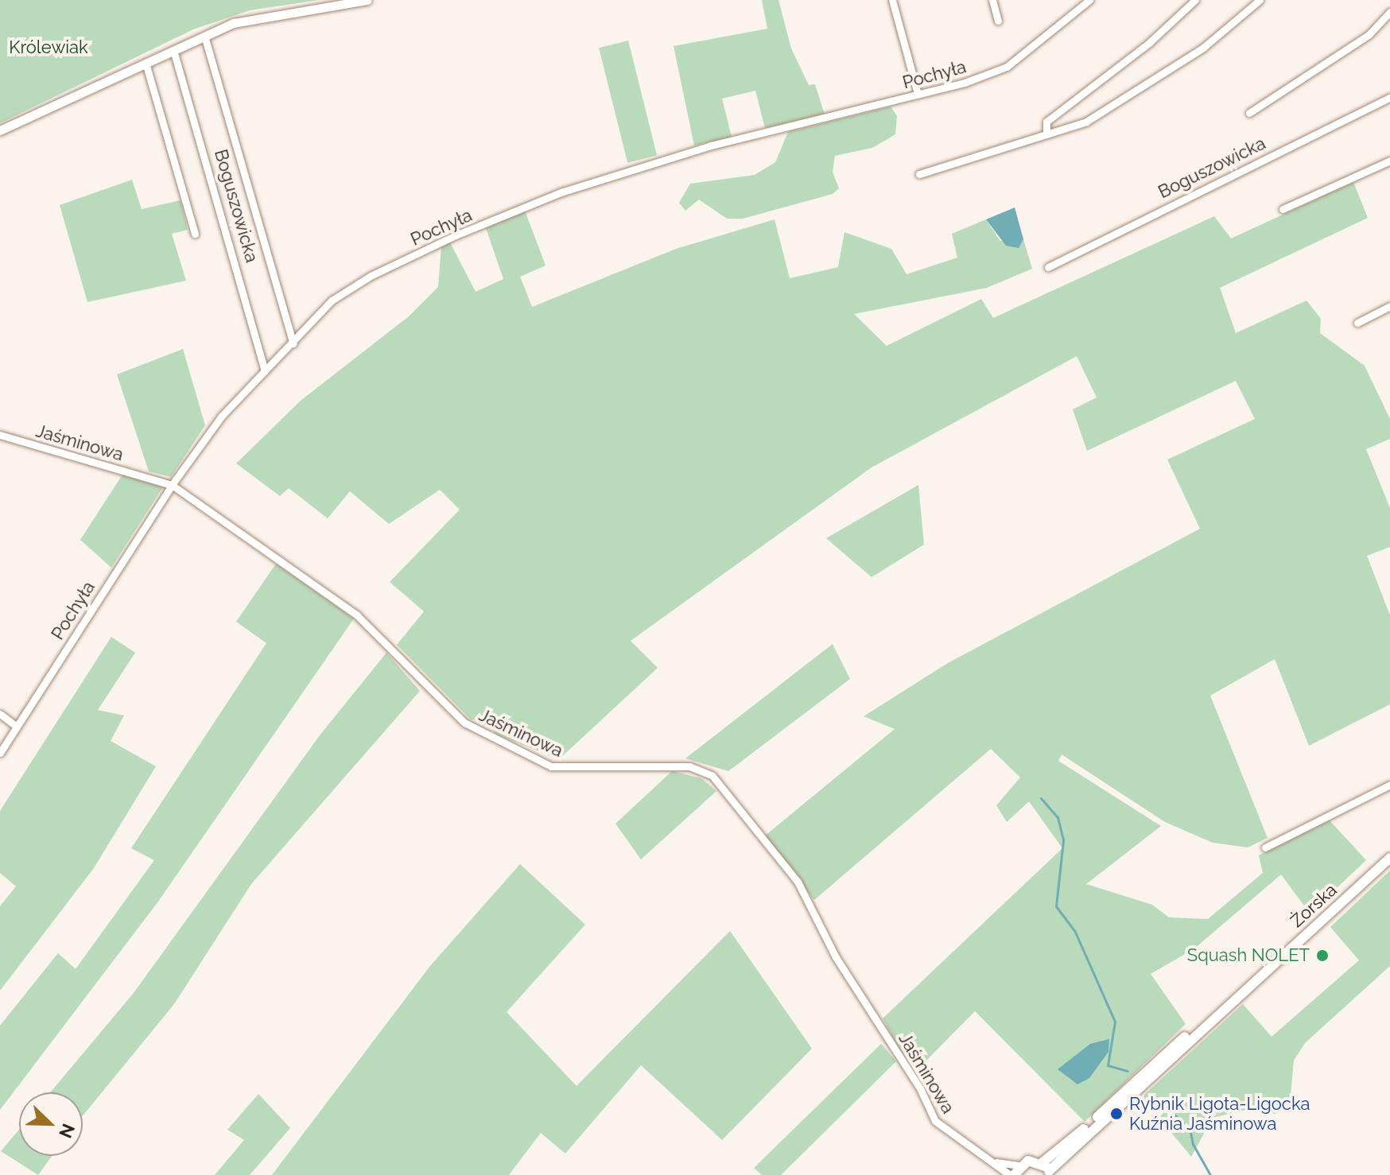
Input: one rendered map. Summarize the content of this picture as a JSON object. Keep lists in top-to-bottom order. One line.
{"streets":{"main road":["Żorska"],"street":["Pochyła","Boguszowicka","Jaśminowa"]},"crossings":[["Pochyła","Boguszowicka"],["Pochyła","Jaśminowa"]],"parks":["Królewiak"],"places":["Squash NOLET","Rybnik Ligota-Ligocka Kuźnia Jaśminowa"],"north":"bottom right"}
